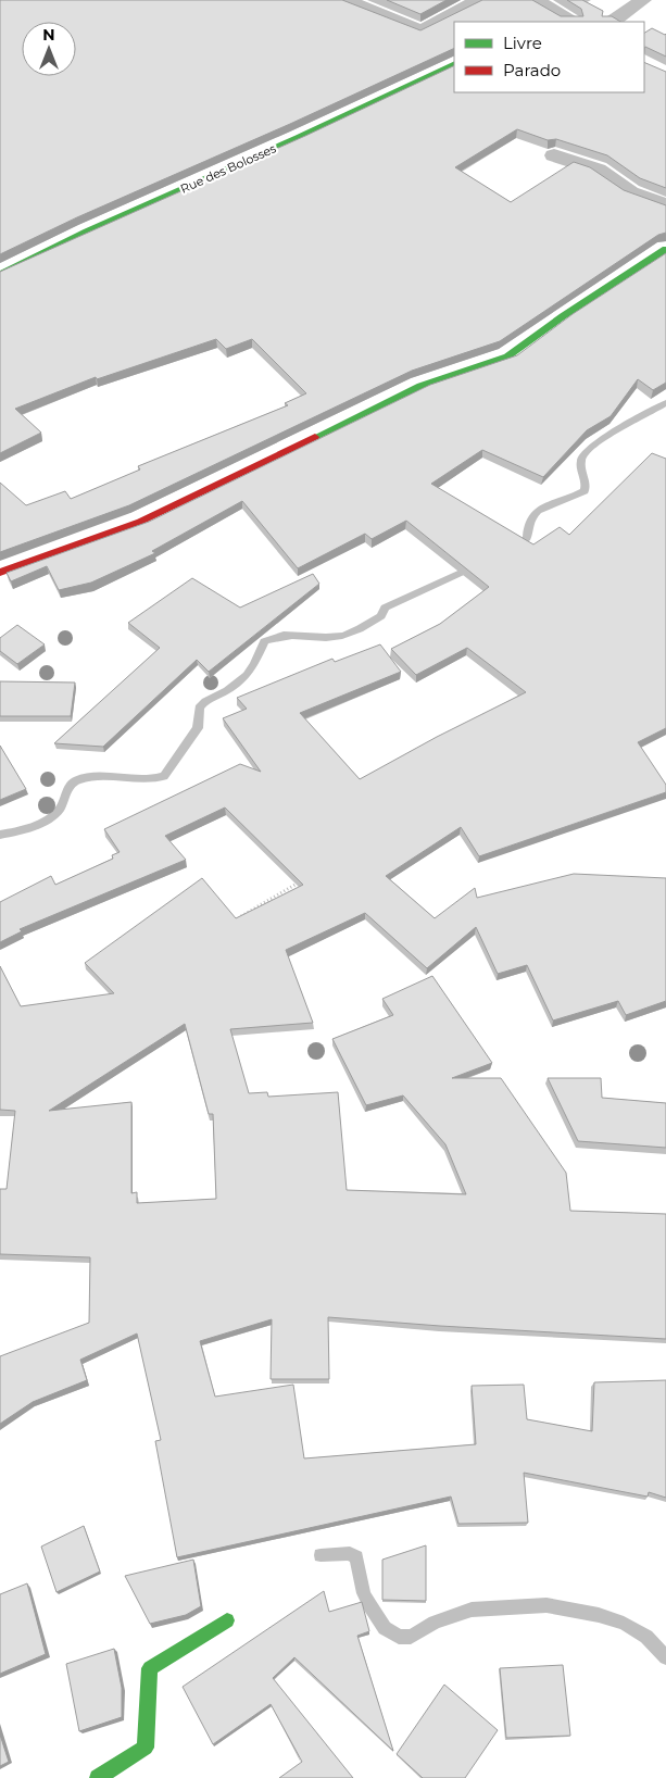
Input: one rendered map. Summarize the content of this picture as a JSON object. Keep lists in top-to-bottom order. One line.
{"streets":{"street":["Rue des Bolosses"]},"legend":["Livre","Parado"],"north":"top"}
